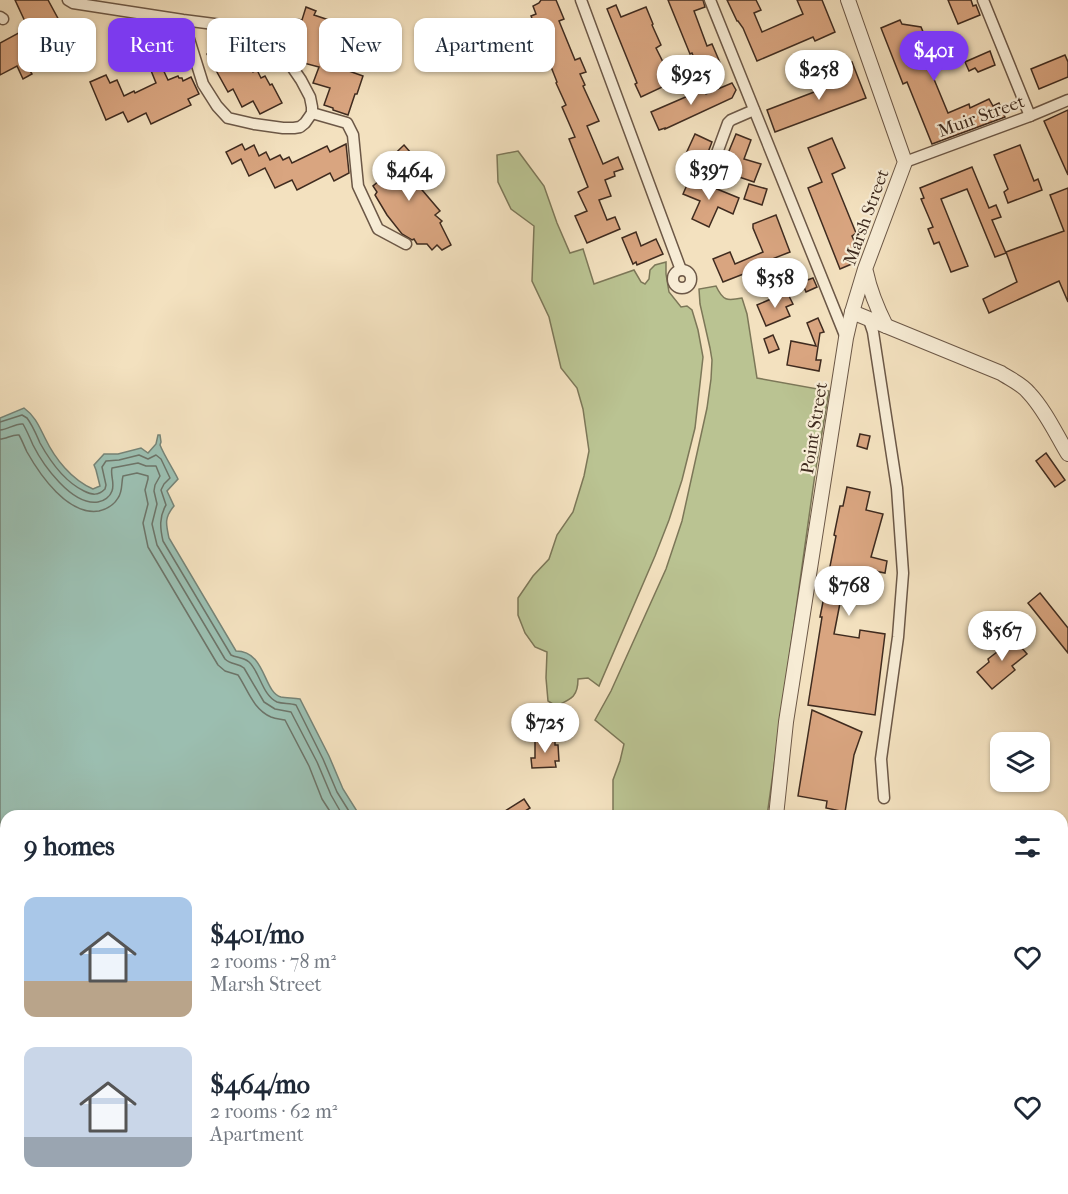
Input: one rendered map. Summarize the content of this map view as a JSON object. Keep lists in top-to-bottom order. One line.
{"streets":{"street":["Muir Street","Marsh Street","Point Street"]},"crossings":[["Muir Street","Marsh Street"],["Marsh Street","Point Street"]],"page":{"chip":["Buy","Rent","Filters","New","Apartment"],"price":["$401","$258","$925","$397","$464","$358","$768","$567","$725"],"heading":"9 homes","list":[{"name":"$401/mo","note":"2 rooms · 78 m² · Marsh Street"},{"name":"$464/mo","note":"2 rooms · 62 m² · Apartment"}]}}
